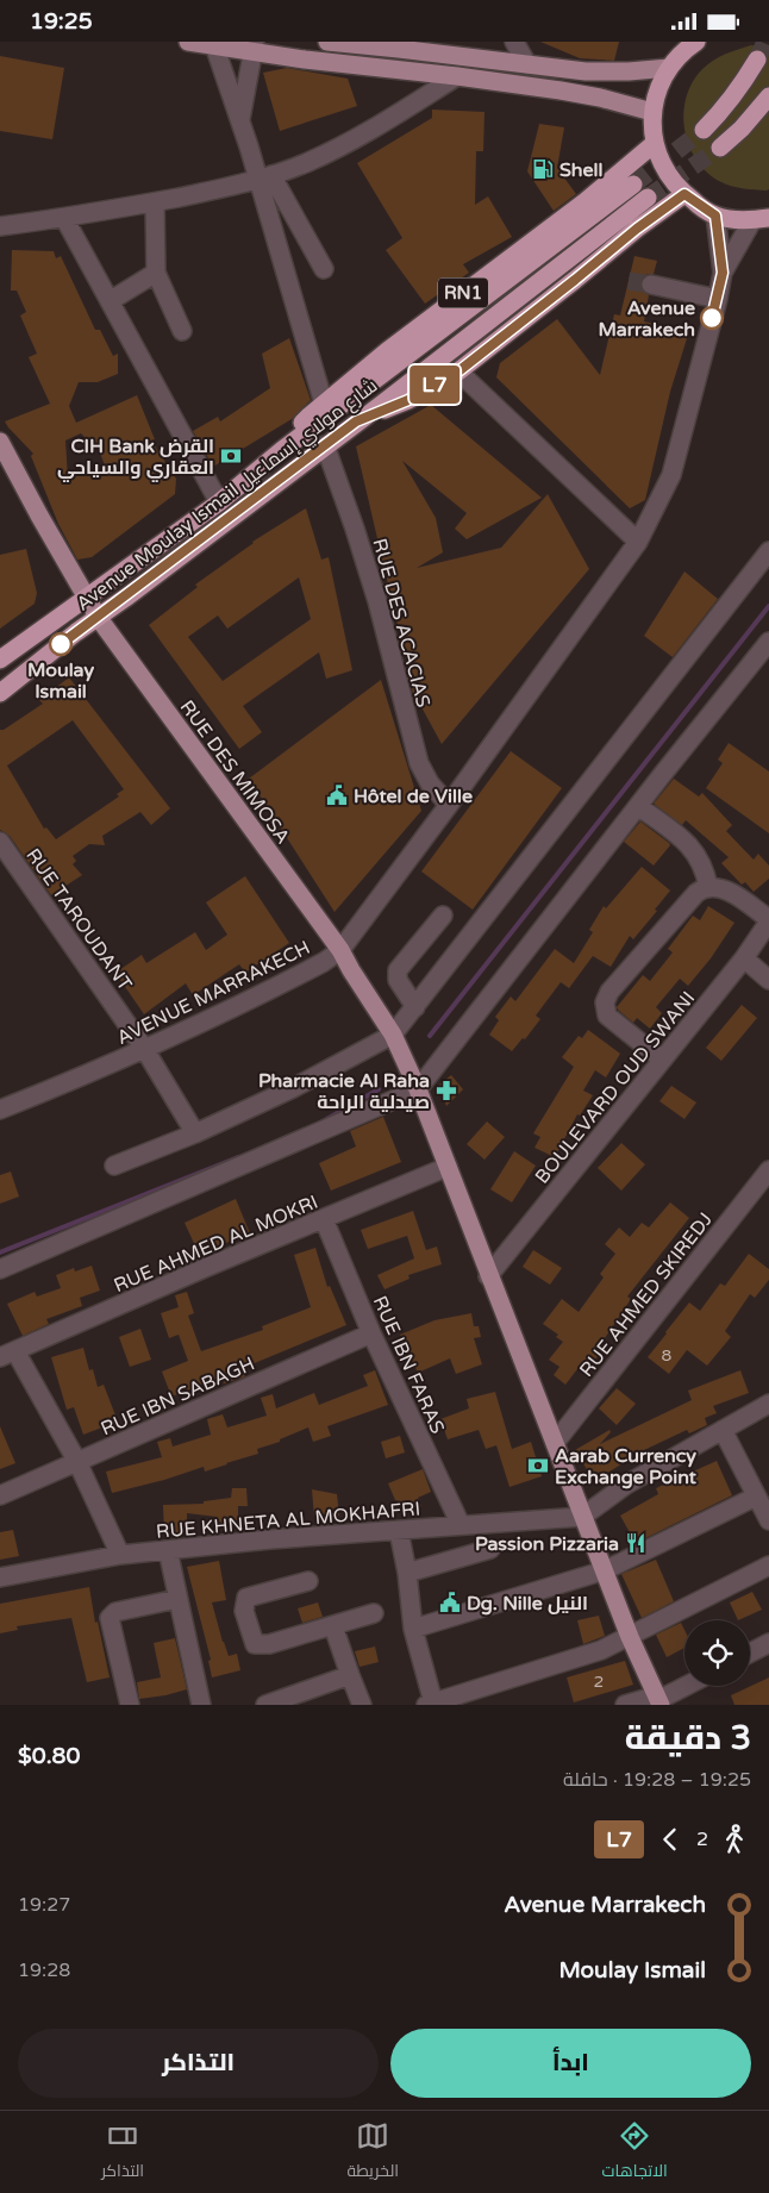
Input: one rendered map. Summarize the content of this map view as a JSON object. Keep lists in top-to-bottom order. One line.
{"streets":{"highway":["RN1","Avenue Moulay Ismail شارع مولاي إسماعيل"],"main road":["RUE DES MIMOSA"],"street":["RUE DES ACACIAS","RUE TAROUDANT","AVENUE MARRAKECH","BOULEVARD OUD SWANI","RUE AHMED AL MOKRI","RUE AHMED SKIREDJ","RUE IBN FARAS","RUE IBN SABAGH","RUE KHNETA AL MOKHAFRI"]},"crossings":[["RN1","Avenue Moulay Ismail شارع مولاي إسماعيل"],["Avenue Moulay Ismail شارع مولاي إسماعيل","RUE DES ACACIAS"],["Avenue Moulay Ismail شارع مولاي إسماعيل","RUE DES MIMOSA"],["RUE DES ACACIAS","AVENUE MARRAKECH"],["RUE DES MIMOSA","AVENUE MARRAKECH"],["RUE DES MIMOSA","BOULEVARD OUD SWANI"],["RUE DES MIMOSA","RUE AHMED AL MOKRI"],["RUE DES MIMOSA","RUE AHMED SKIREDJ"],["RUE DES MIMOSA","RUE KHNETA AL MOKHAFRI"],["RUE TAROUDANT","AVENUE MARRAKECH"],["RUE AHMED AL MOKRI","RUE IBN FARAS"],["RUE IBN FARAS","RUE IBN SABAGH"],["RUE IBN FARAS","RUE KHNETA AL MOKHAFRI"]],"places":{"fuel station":["Shell"],"other":["Avenue Marrakech","Moulay Ismail"],"bank":["CIH Bank القرض العقاري والسياحي","Aarab Currency Exchange Point"],"public building":["Hôtel de Ville","Dg. Nille النيل"],"pharmacy":["Pharmacie Al Raha صيدلية الراحة"],"restaurant":["Passion Pizzaria"]},"lines":["bus line L7"],"house_numbers":["8","2"],"page":{"status":"19:25","on_map":"L7","heading":["3 دقيقة","19:25 – 19:28 · حافلة","$0.80"],"legs":["2","L7"],"list":[{"name":"Avenue Marrakech","value":"19:27"},{"name":"Moulay Ismail","value":"19:28"}],"buttons":["ابدأ","التذاكر"],"tabs":["الاتجاهات","الخريطة","التذاكر"]}}
